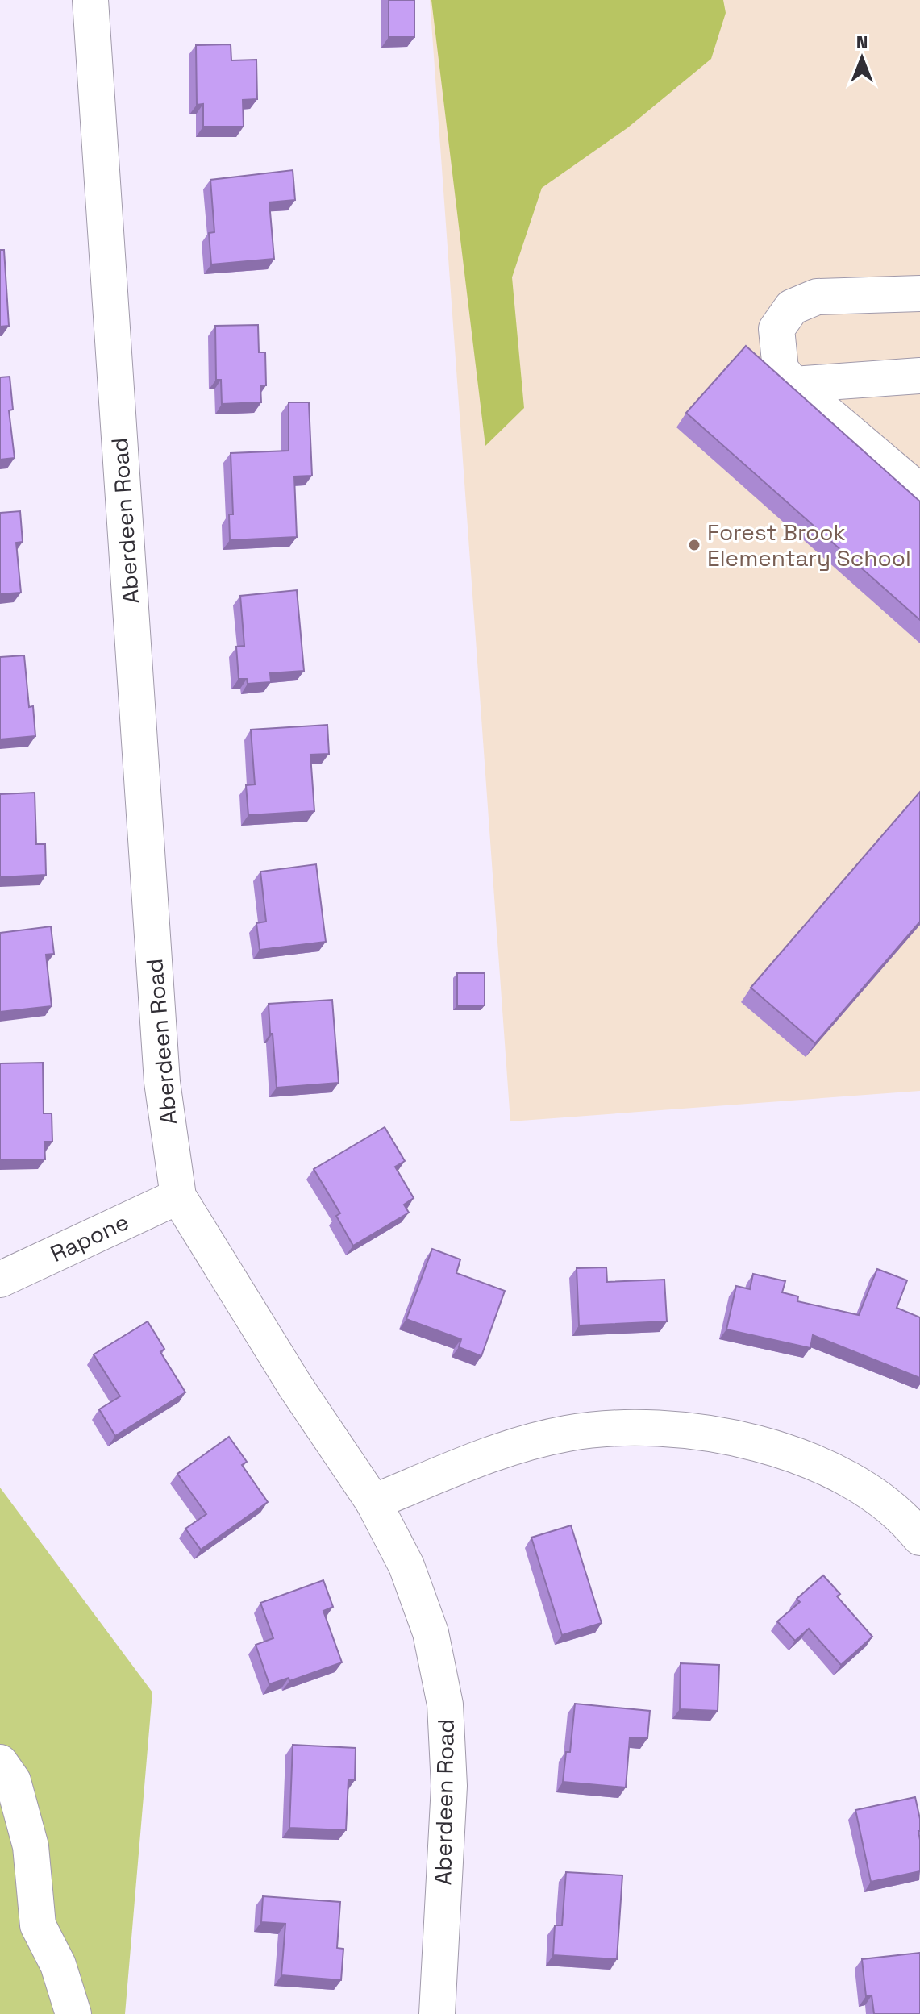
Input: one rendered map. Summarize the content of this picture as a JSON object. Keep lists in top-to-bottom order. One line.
{"streets":{"street":["Aberdeen Road","Rapone"]},"crossings":[["Aberdeen Road","Rapone"]],"places":["Forest Brook Elementary School"],"north":"top"}
